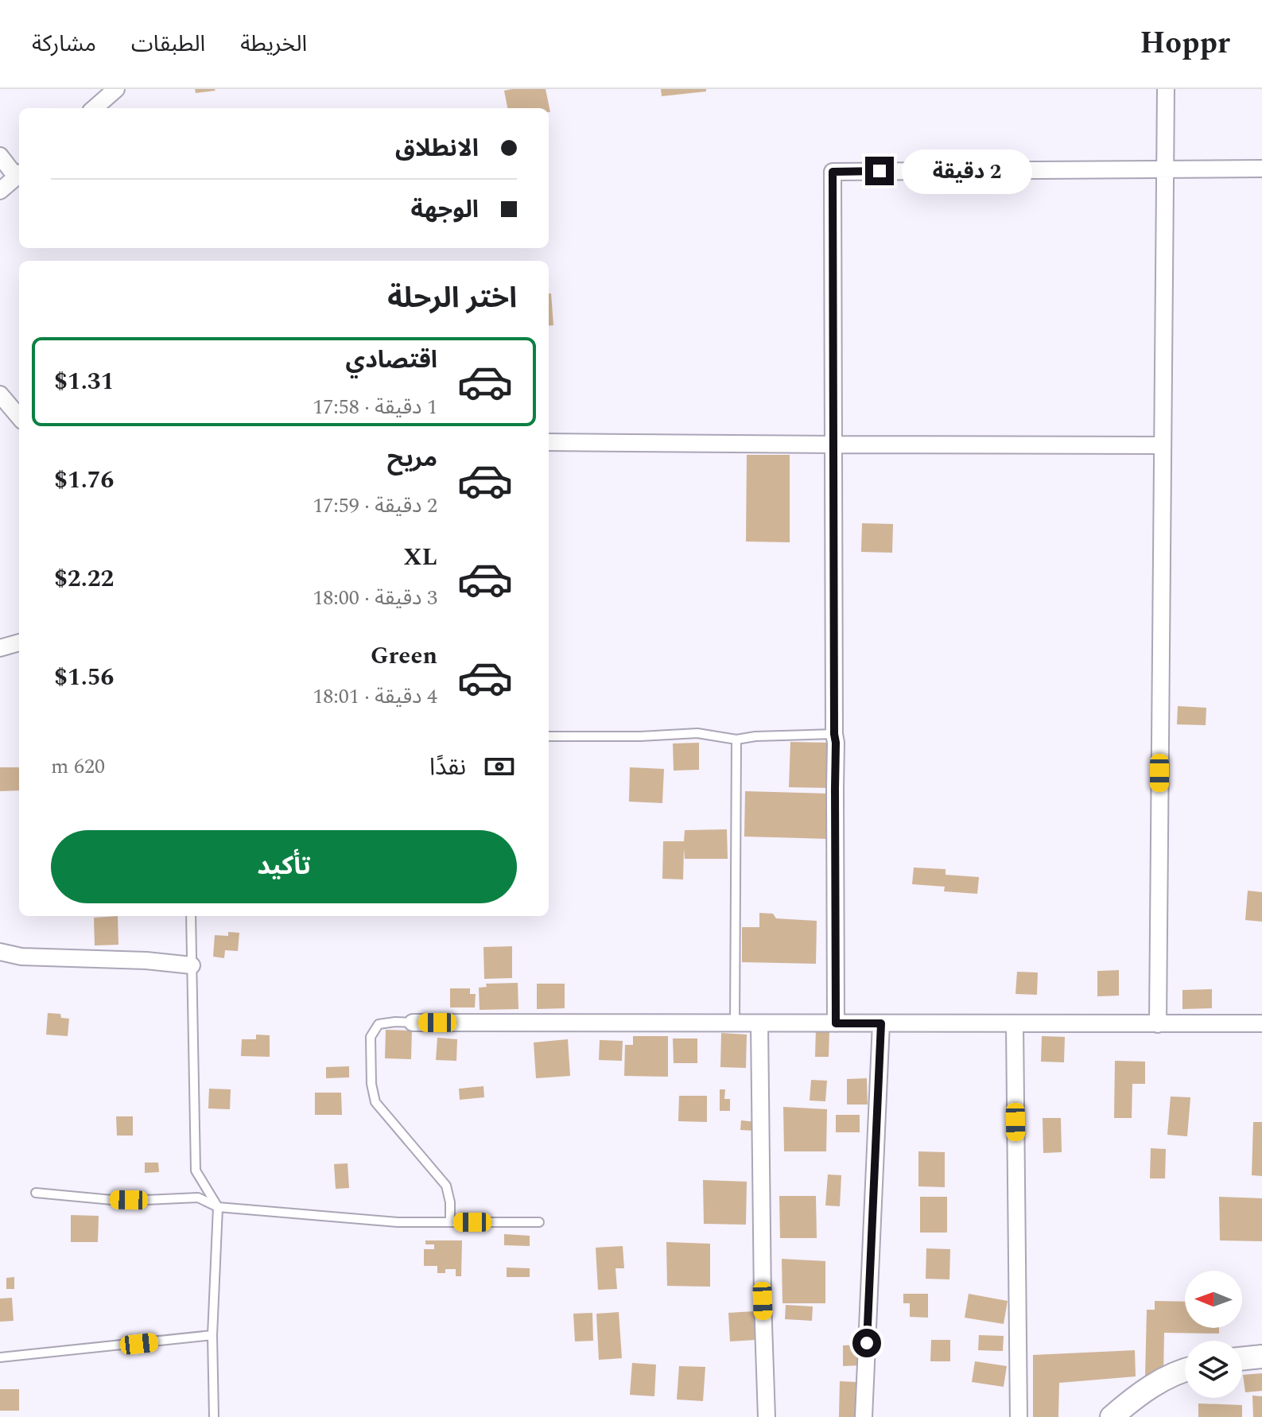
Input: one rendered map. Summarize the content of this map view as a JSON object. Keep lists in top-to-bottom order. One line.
{"north":"left","page":{"header":"Hoppr","nav":["الخريطة","الطبقات","مشاركة"],"banner":["الانطلاق","الوجهة"],"bubble":"2 دقيقة","heading":"اختر الرحلة","list":[{"name":"اقتصادي","note":"1 دقيقة · 17:58","value":"$1.31"},{"name":"مريح","note":"2 دقيقة · 17:59","value":"$1.76"},{"name":"XL","note":"3 دقيقة · 18:00","value":"$2.22"},{"name":"Green","note":"4 دقيقة · 18:01","value":"$1.56"}],"pay":["نقدًا","620 m"],"buttons":"تأكيد"}}
